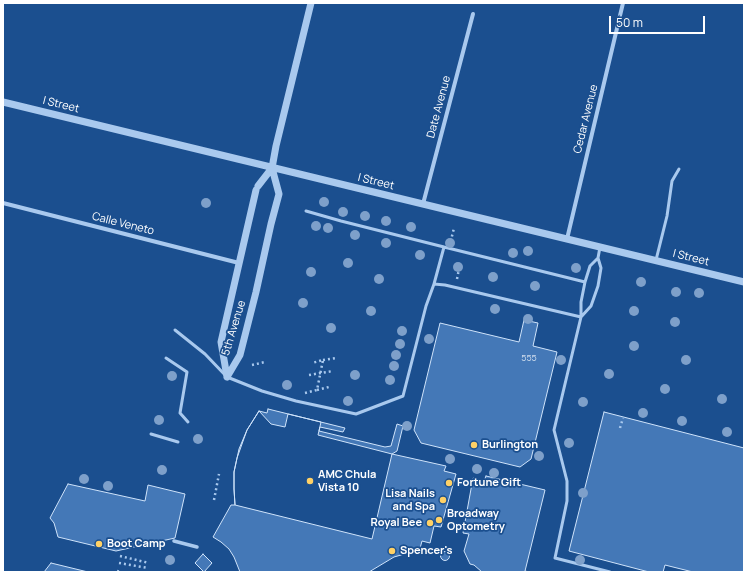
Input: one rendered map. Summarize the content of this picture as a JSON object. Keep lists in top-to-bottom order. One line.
{"streets":{"street":["I Street","Date Avenue","Cedar Avenue","Calle Veneto","5th Avenue"]},"crossings":[["I Street","Date Avenue"],["I Street","Cedar Avenue"],["I Street","5th Avenue"],["Calle Veneto","5th Avenue"]],"places":["Burlington","AMC Chula Vista 10","Fortune Gift","Lisa Nails and Spa","Broadway Optometry","Royal Bee","Boot Camp","Spencer's"],"house_numbers":["555"],"scale_bar":"50 m"}
